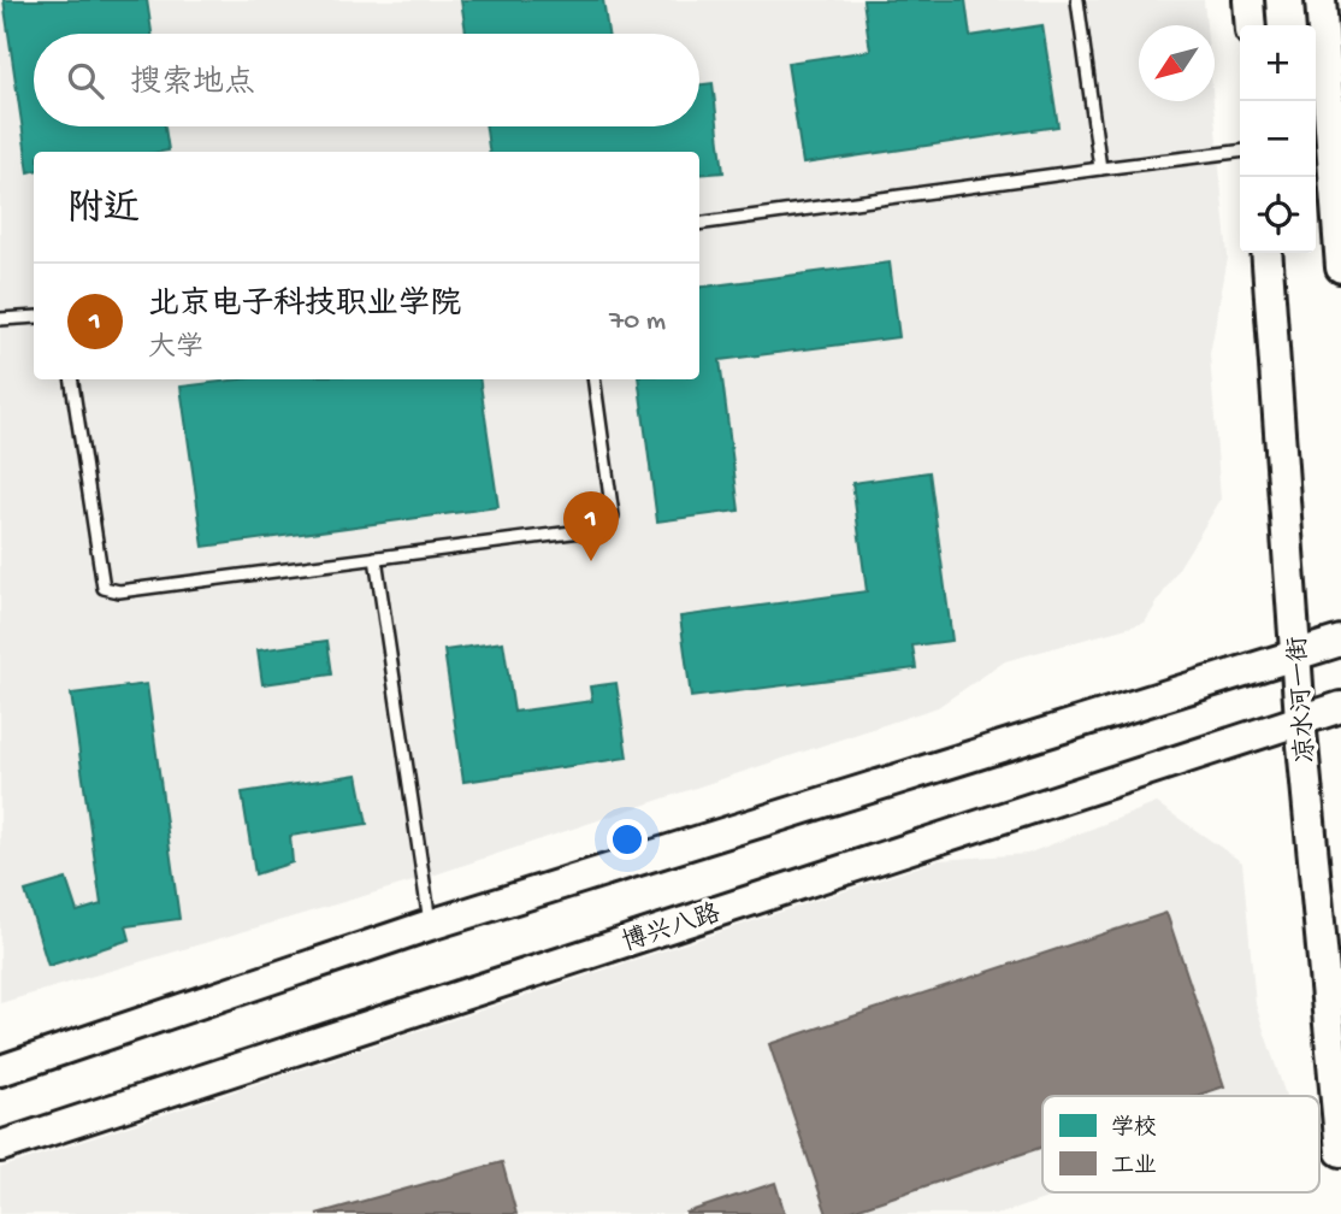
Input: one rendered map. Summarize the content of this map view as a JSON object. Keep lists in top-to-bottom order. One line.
{"streets":{"main road":["凉水河一街","博兴八路"]},"crossings":[["凉水河一街","博兴八路"]],"legend":["学校","工业"],"north":"bottom left","page":{"map_buttons":["+","−"],"search":"搜索地点","heading":"附近","list":[{"mark":"1","name":"北京电子科技职业学院","note":"大学","value":"70 m"}],"pins":"1"}}
